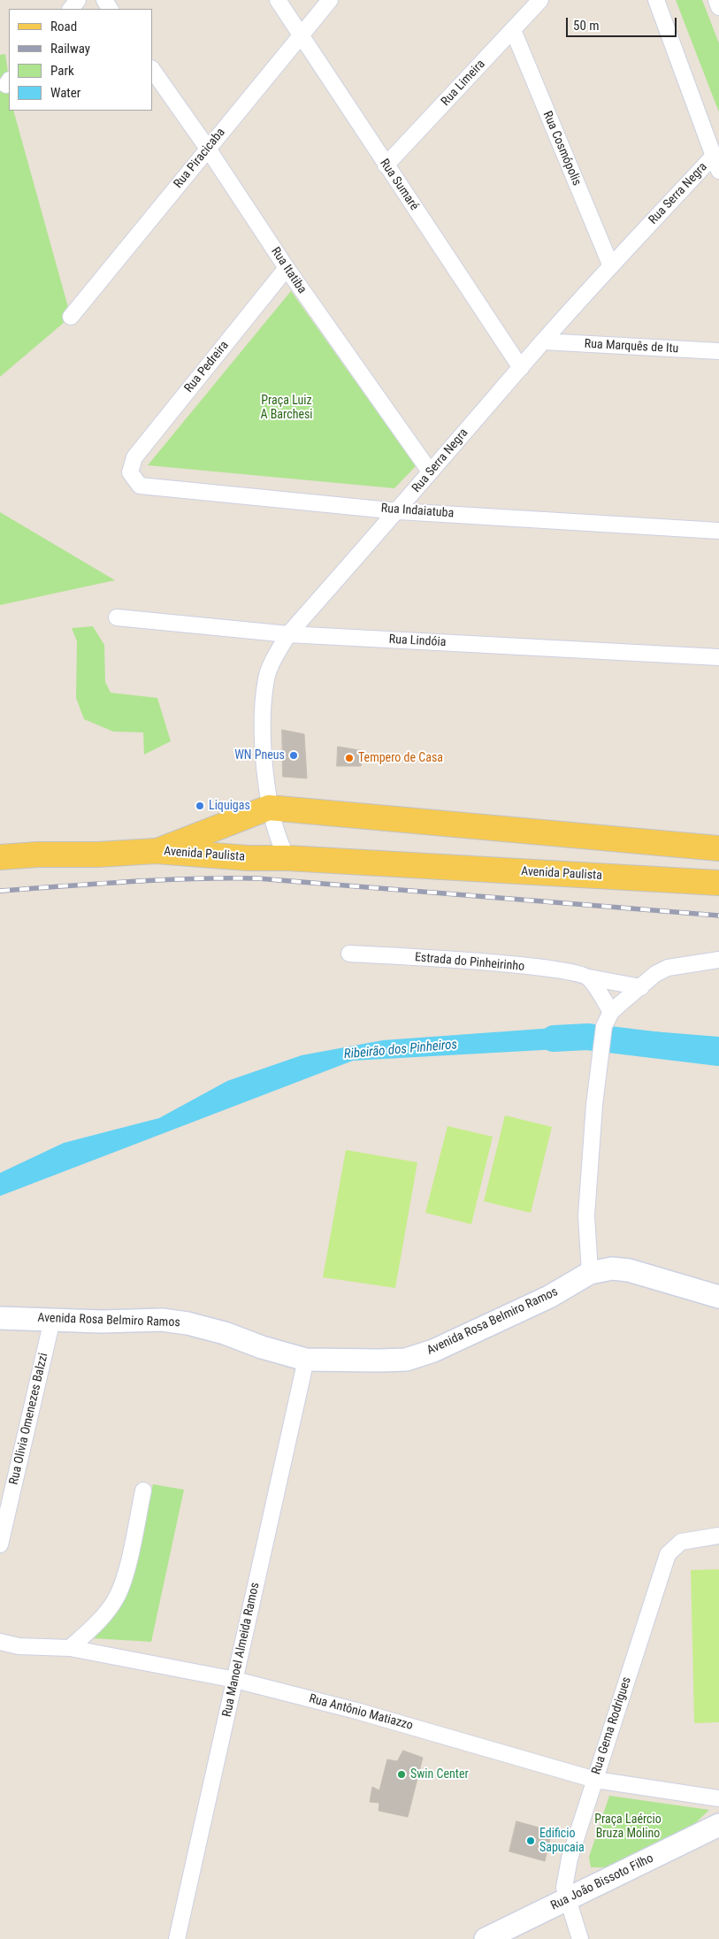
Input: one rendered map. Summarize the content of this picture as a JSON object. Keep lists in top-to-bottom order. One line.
{"streets":{"main road":["Avenida Paulista","Avenida Rosa Belmiro Ramos","Rua João Bissoto Filho"],"street":["Rua Limeira","Rua Cosmópolis","Rua Piracicaba","Rua Sumaré","Rua Serra Negra","Rua Itatiba","Rua Marquês de Itu","Rua Pedreira","Rua Indaiatuba","Rua Lindóia","Estrada do Pinheirinho","Rua Olivia Omenezes Balzzi","Rua Manoel Almeida Ramos","Rua Antônio Matiazzo","Rua Gema Rodrigues"]},"crossings":[["Rua Limeira","Rua Cosmópolis"],["Rua Limeira","Rua Sumaré"],["Rua Cosmópolis","Rua Serra Negra"],["Rua Piracicaba","Rua Sumaré"],["Rua Piracicaba","Rua Itatiba"],["Rua Sumaré","Rua Serra Negra"],["Rua Serra Negra","Rua Itatiba"],["Rua Serra Negra","Rua Marquês de Itu"],["Rua Serra Negra","Rua Indaiatuba"],["Rua Serra Negra","Rua Lindóia"],["Rua Serra Negra","Avenida Paulista"],["Rua Itatiba","Rua Pedreira"],["Rua Pedreira","Rua Indaiatuba"],["Avenida Rosa Belmiro Ramos","Rua Olivia Omenezes Balzzi"],["Avenida Rosa Belmiro Ramos","Rua Manoel Almeida Ramos"],["Rua Manoel Almeida Ramos","Rua Antônio Matiazzo"],["Rua Antônio Matiazzo","Rua Gema Rodrigues"],["Rua Gema Rodrigues","Rua João Bissoto Filho"]],"water":["Ribeirão dos Pinheiros"],"parks":["Praça Luiz A Barchesi","Praça Laércio Bruza Molino"],"places":["WN Pneus","Tempero de Casa","Liquigas","Swin Center","Edificio Sapucaia"],"legend":["Road","Railway","Park","Water"],"scale_bar":"50 m"}
